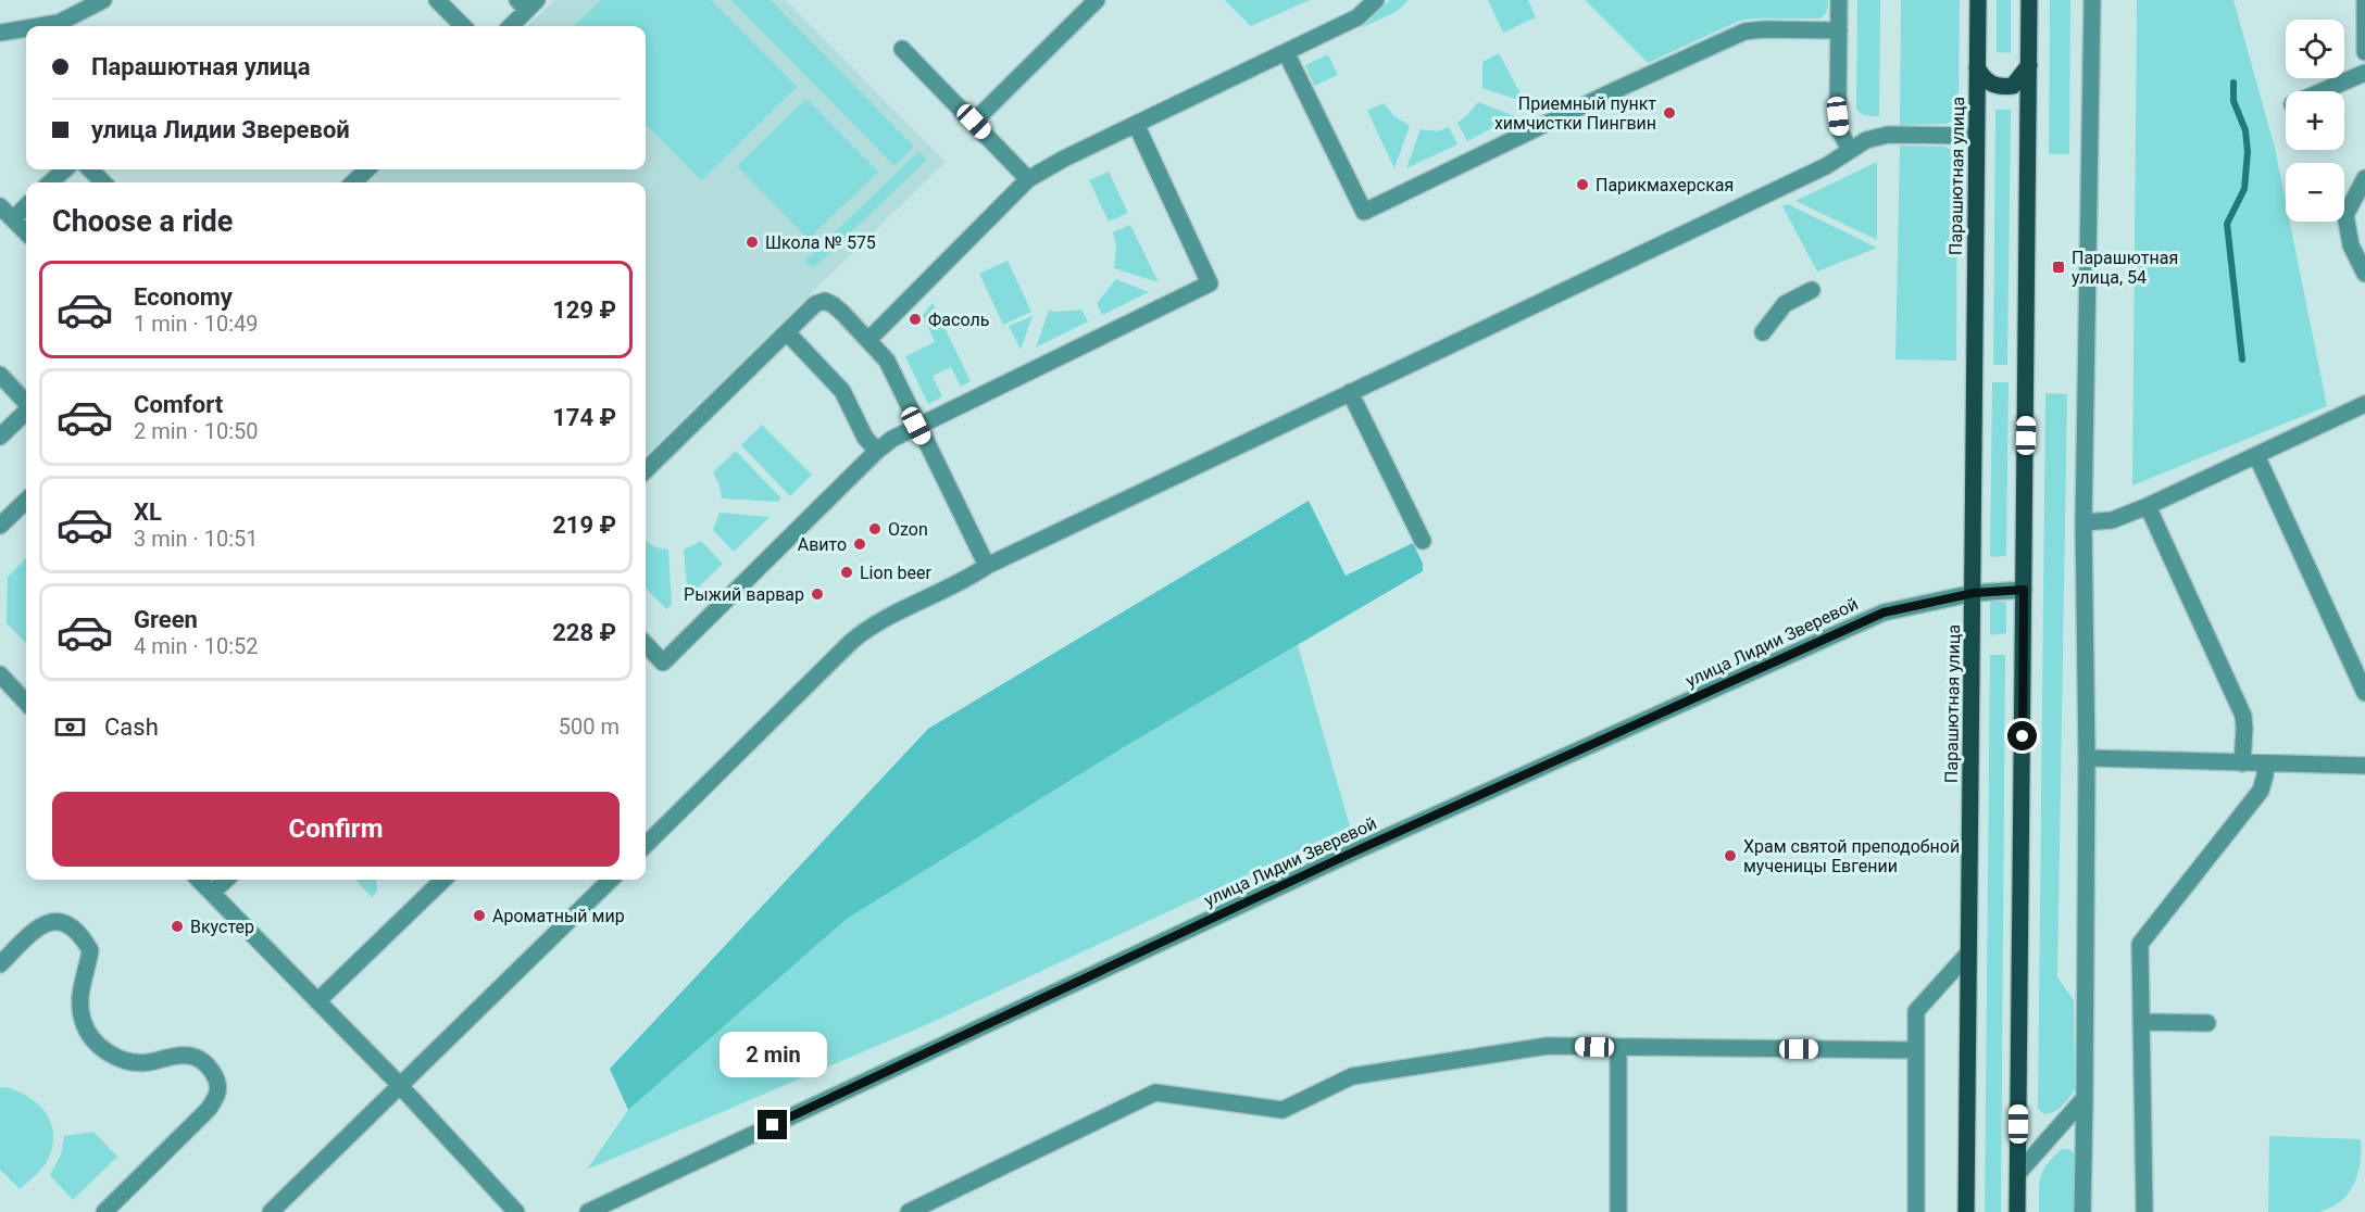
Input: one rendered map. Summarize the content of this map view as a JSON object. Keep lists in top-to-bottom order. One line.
{"streets":{"main road":["Парашютная улица"],"street":["улица Лидии Зверевой"]},"crossings":[["Парашютная улица","улица Лидии Зверевой"]],"places":{"other":["Приемный пункт химчистки Пингвин","Парикмахерская","Школа № 575","Фасоль","Ozon","Авито","Lion beer","Рыжий варвар","Храм святой преподобной мученицы Евгении","Ароматный мир","Вкустер"],"transit":["Парашютная улица, 54"]},"page":{"map_buttons":["+","−"],"banner":["Парашютная улица","улица Лидии Зверевой"],"heading":"Choose a ride","list":[{"name":"Economy","note":"1 min · 10:49","value":"129 ₽"},{"name":"Comfort","note":"2 min · 10:50","value":"174 ₽"},{"name":"XL","note":"3 min · 10:51","value":"219 ₽"},{"name":"Green","note":"4 min · 10:52","value":"228 ₽"}],"pay":["Cash","500 m"],"buttons":"Confirm","bubble":"2 min"}}
